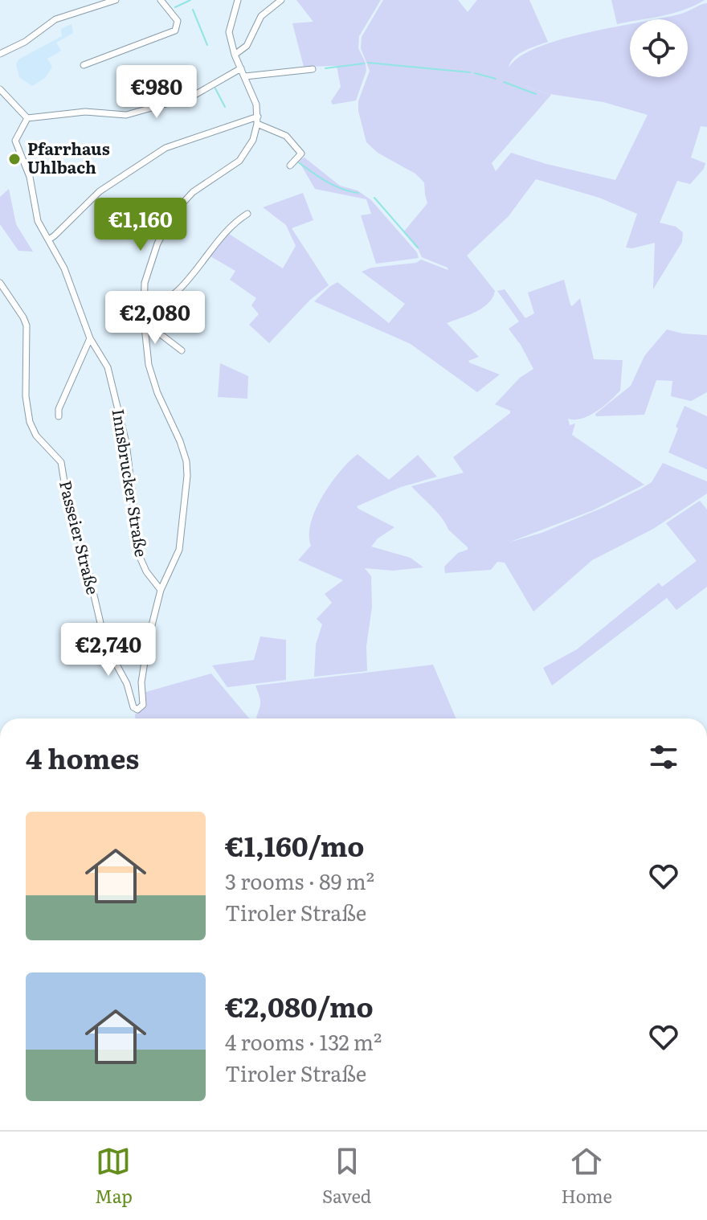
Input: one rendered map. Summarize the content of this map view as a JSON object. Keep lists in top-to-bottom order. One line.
{"streets":{"street":["Innsbrucker Straße","Passeier Straße"]},"crossings":[["Innsbrucker Straße","Passeier Straße"]],"places":["Pfarrhaus Uhlbach"],"page":{"price":["€980","€1,160","€2,080","€2,740"],"heading":"4 homes","list":[{"name":"€1,160/mo","note":"3 rooms · 89 m² · Tiroler Straße"},{"name":"€2,080/mo","note":"4 rooms · 132 m² · Tiroler Straße"}],"tabs":["Map","Saved","Home"]}}
